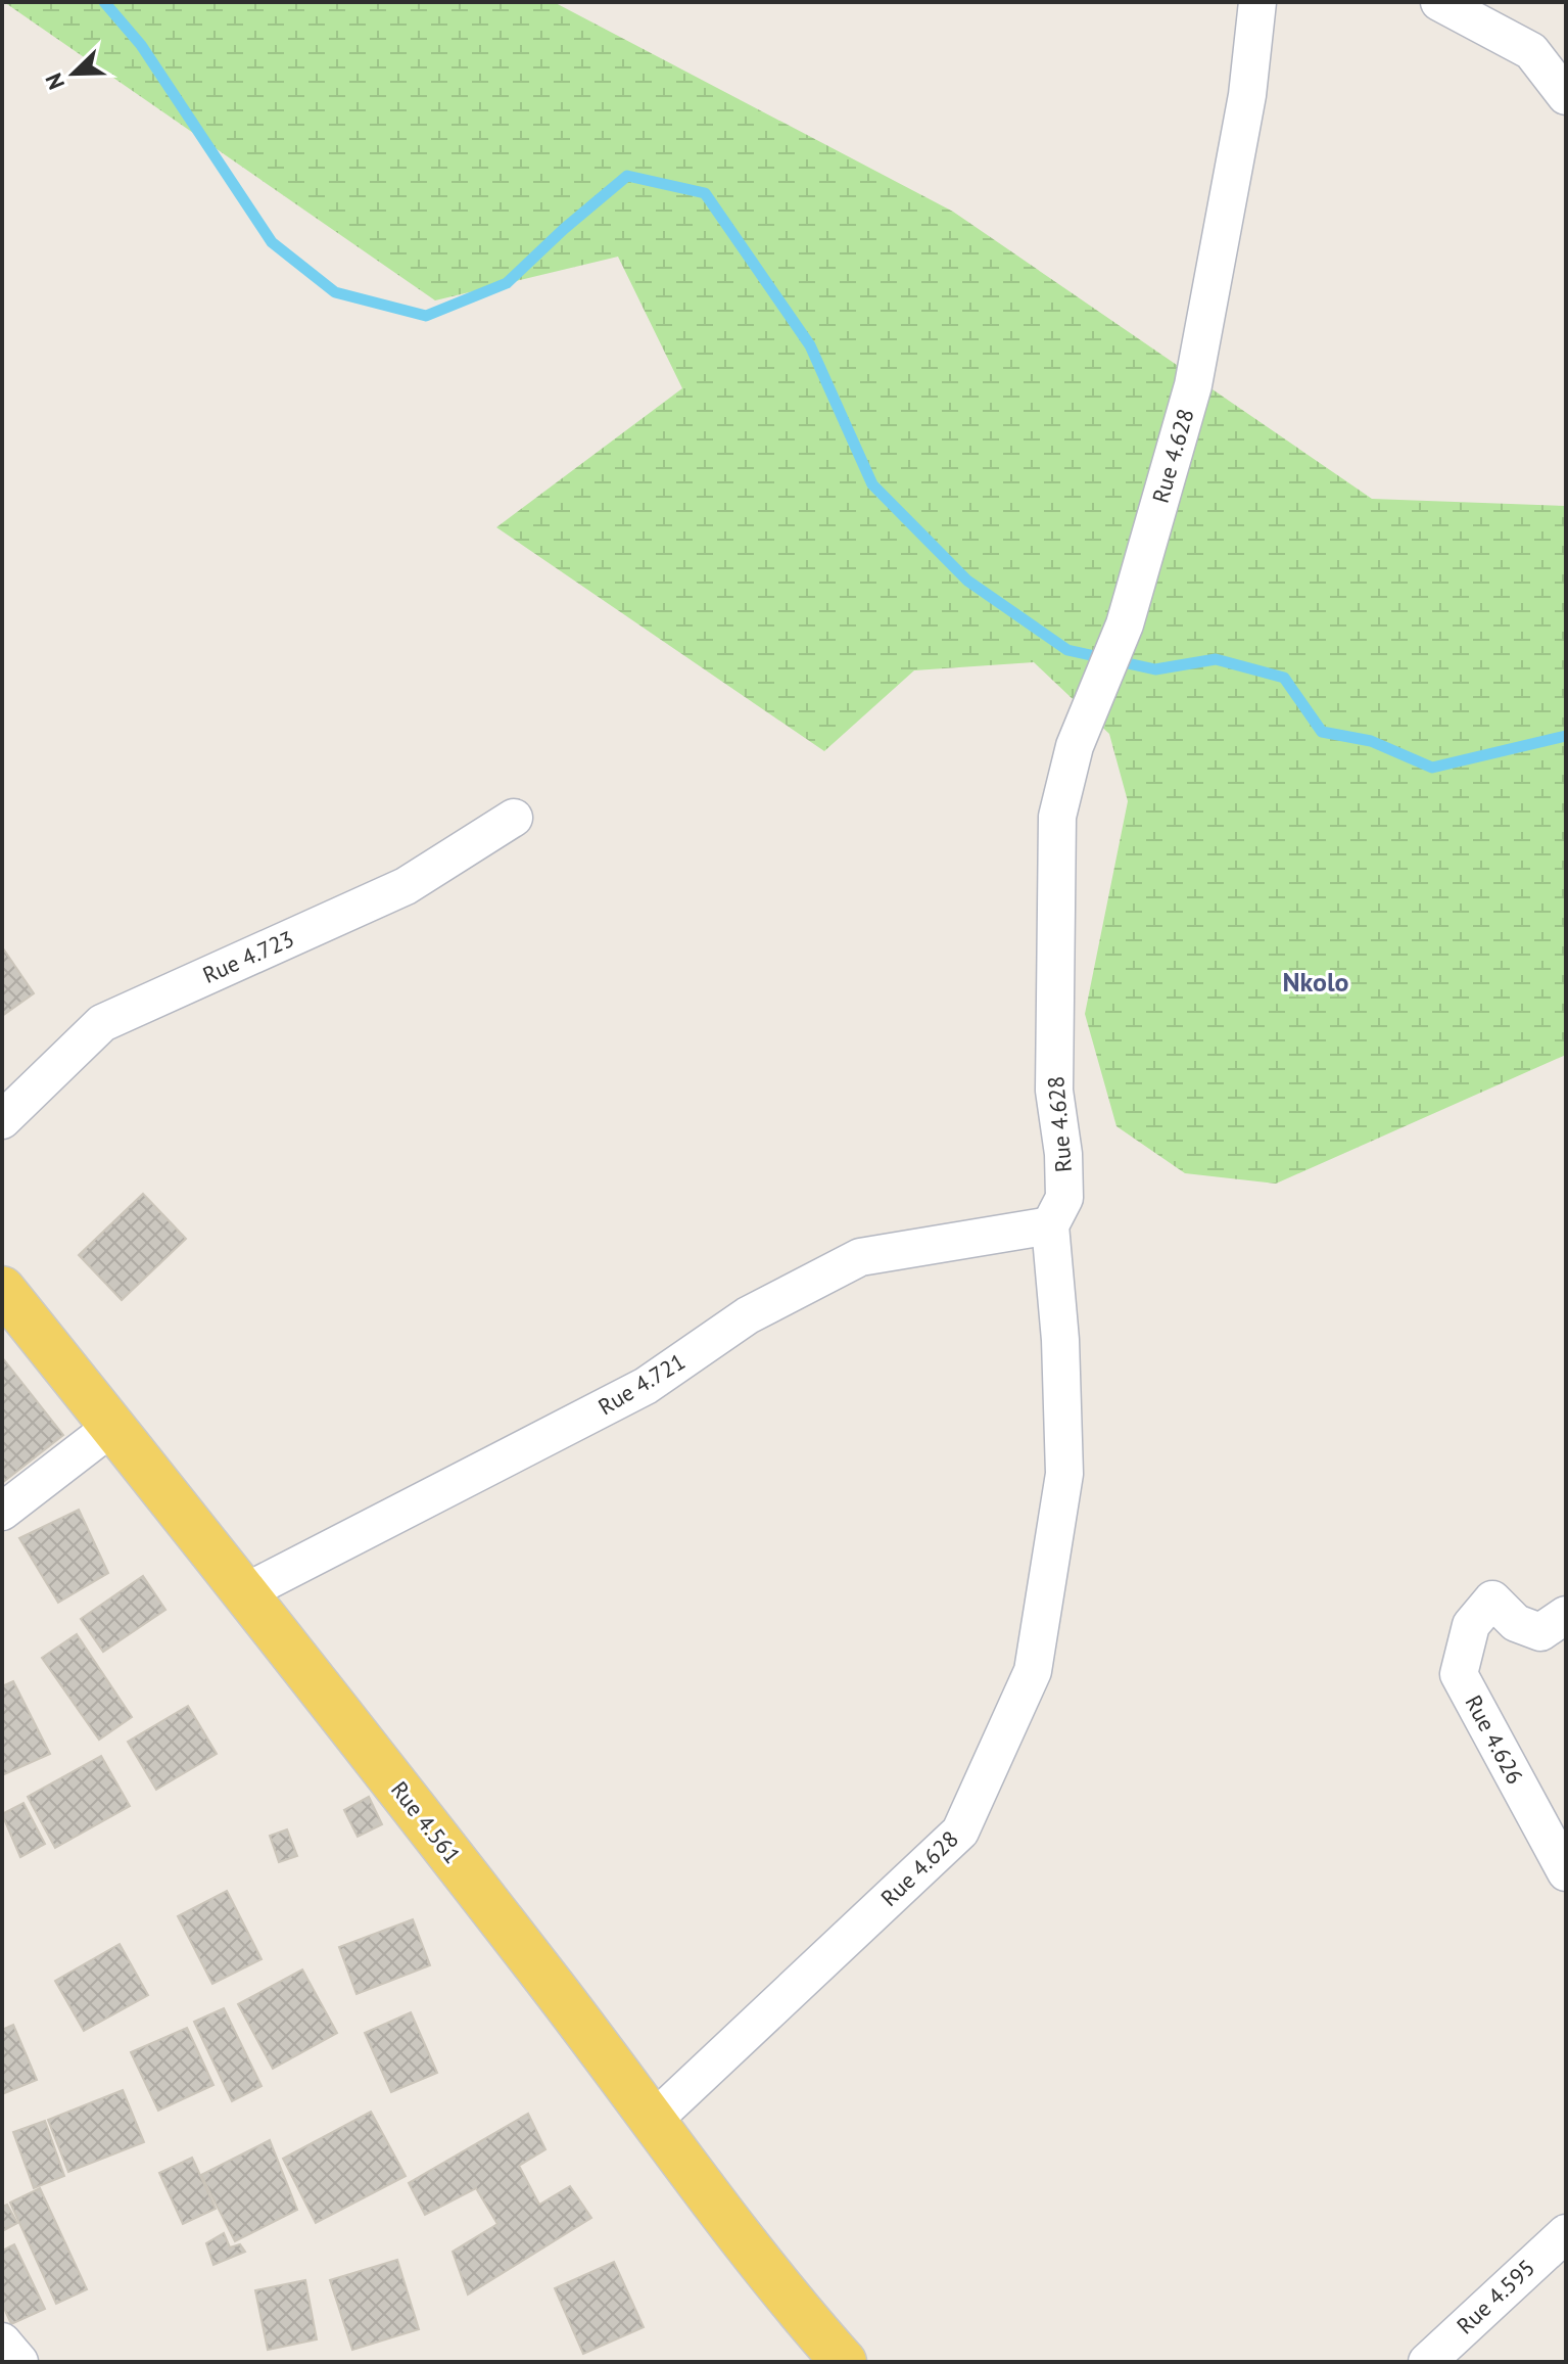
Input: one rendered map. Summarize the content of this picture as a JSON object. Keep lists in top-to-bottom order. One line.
{"streets":{"main road":["Rue 4.561"],"street":["Rue 4.628","Rue 4.723","Rue 4.721","Rue 4.626","Rue 4.595"]},"crossings":[["Rue 4.628","Rue 4.721"],["Rue 4.628","Rue 4.561"],["Rue 4.721","Rue 4.561"]],"districts":["Nkolo"],"north":"bottom left"}
